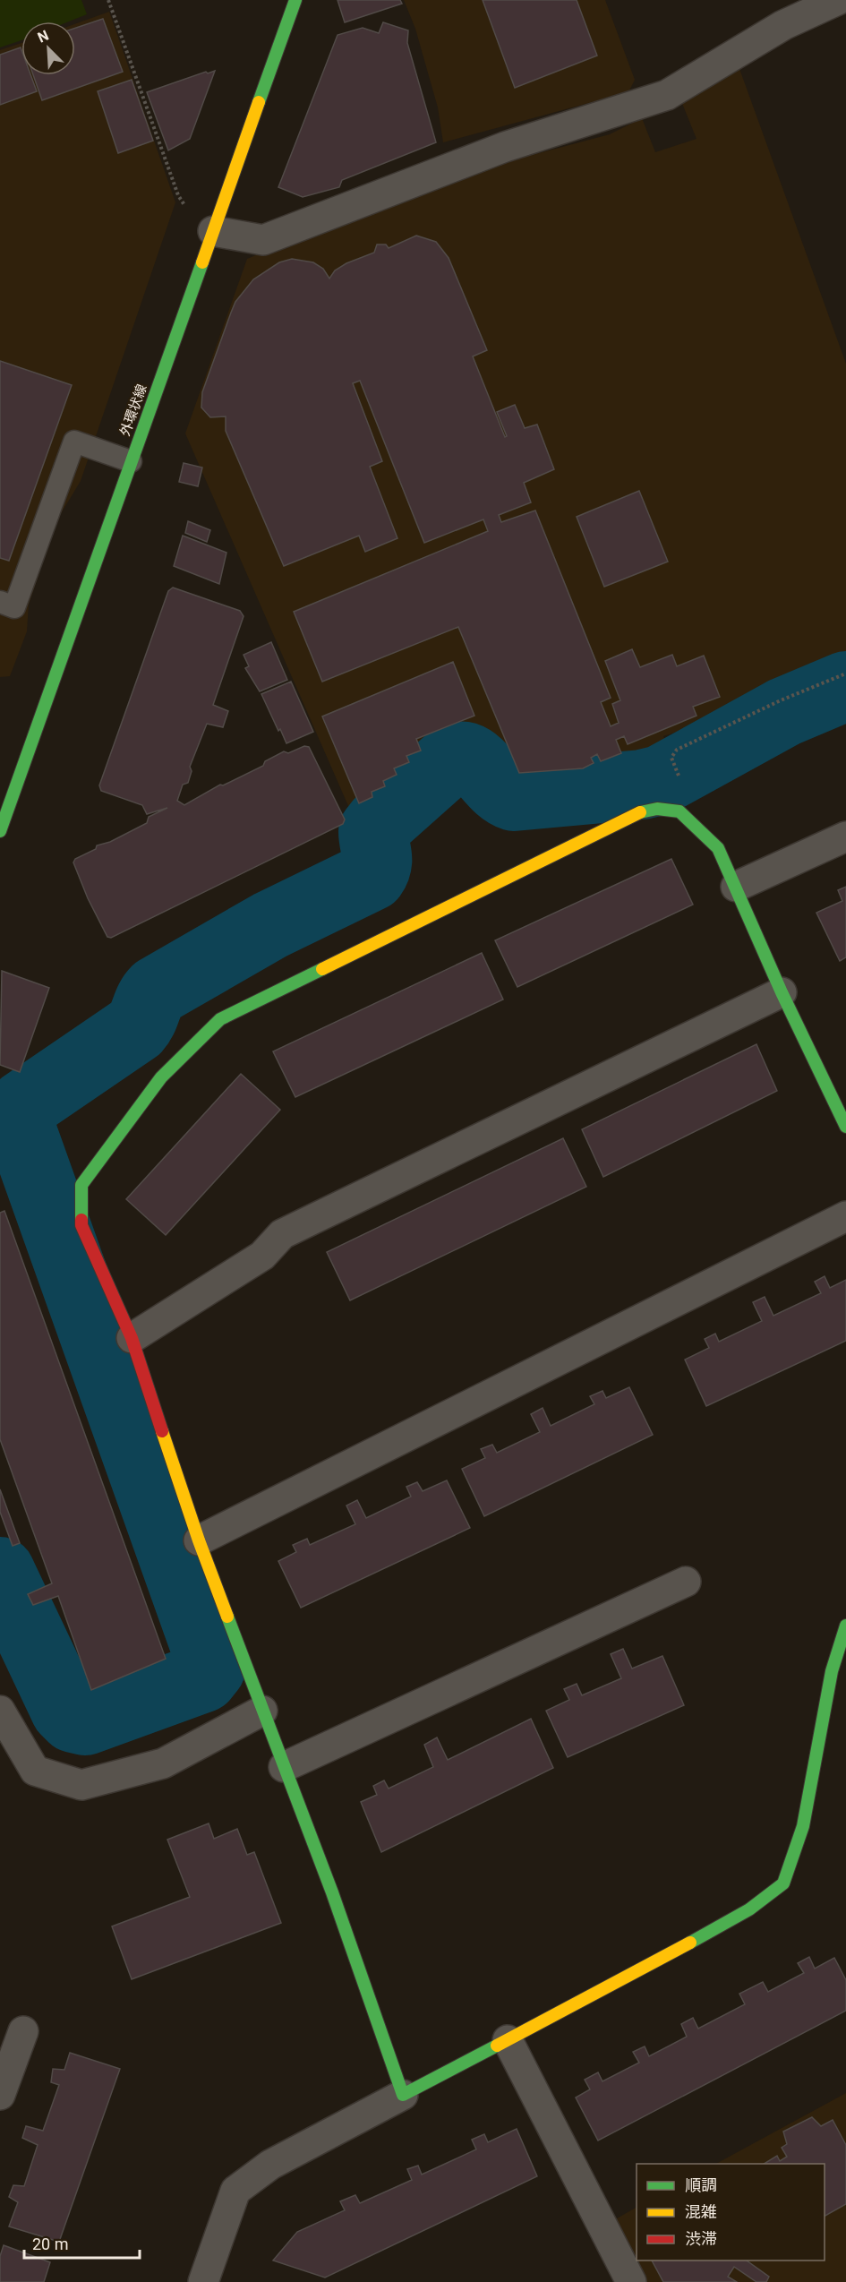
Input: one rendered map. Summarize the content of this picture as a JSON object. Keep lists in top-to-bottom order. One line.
{"streets":{"street":["外環状線"]},"legend":["順調","混雑","渋滞"],"scale_bar":"20 m","north":"top left"}
